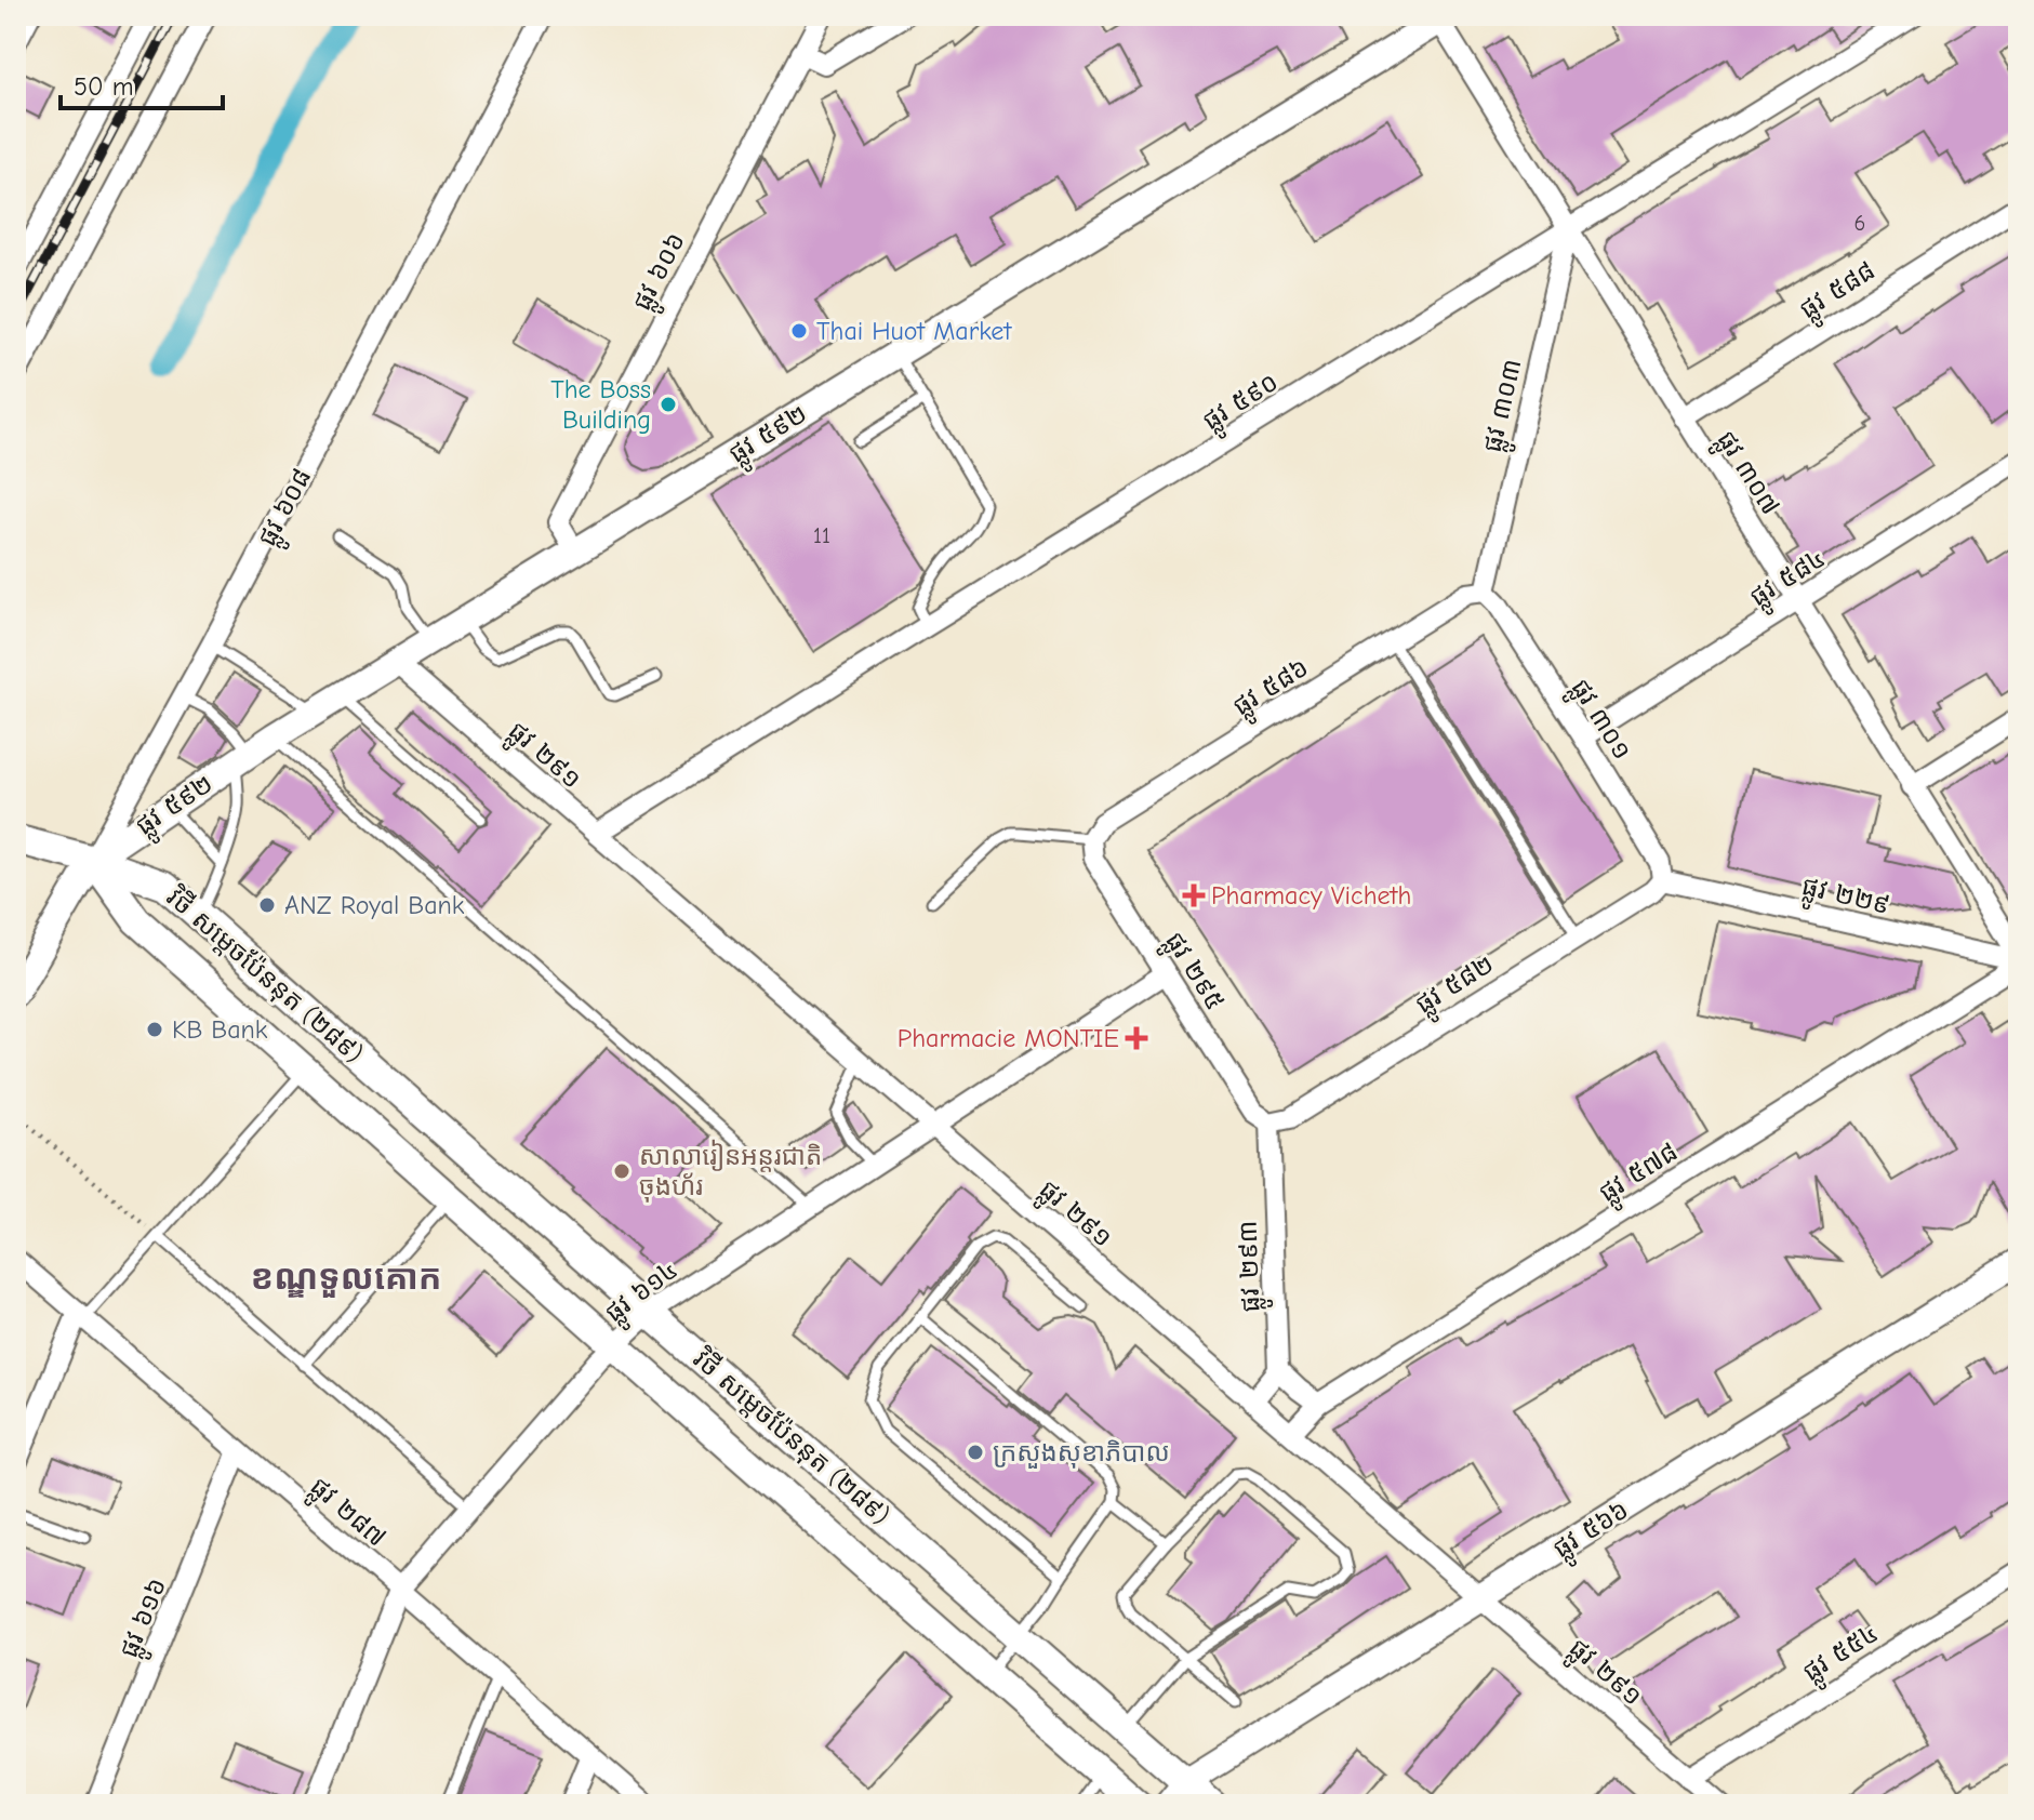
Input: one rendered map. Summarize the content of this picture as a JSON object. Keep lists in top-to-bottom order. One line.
{"streets":{"main road":["វិថី សម្តេចប៉ែននុត (២៨៩)"],"street":["ផ្លូវ ៦០៦","ផ្លូវ ៥៨៨","ផ្លូវ ៥៩០","ផ្លូវ ៣០៣","ផ្លូវ ៥៩២","ផ្លូវ ៣០៧","ផ្លូវ ៦០៨","ផ្លូវ ៥៨៤","ផ្លូវ ៥៨៦","ផ្លូវ ៣០១","ផ្លូវ ២៩១","ផ្លូវ ២២៩","ផ្លូវ ២៩៥","ផ្លូវ ៥៨២","ផ្លូវ ៥៧៨","ផ្លូវ ២៩៣","ផ្លូវ ៦១៤","ផ្លូវ ២៨៧","ផ្លូវ ៥៦៦","ផ្លូវ ៦១៦","ផ្លូវ ៥៥៤"]},"crossings":[["ផ្លូវ ៦០៦","ផ្លូវ ៥៩២"],["ផ្លូវ ៥៨៨","ផ្លូវ ៣០៧"],["ផ្លូវ ៥៩០","ផ្លូវ ៣០៣"],["ផ្លូវ ៥៩០","ផ្លូវ ៣០៧"],["ផ្លូវ ៥៩០","ផ្លូវ ២៩១"],["ផ្លូវ ៣០៣","ផ្លូវ ៣០៧"],["ផ្លូវ ៣០៣","ផ្លូវ ៥៨៦"],["ផ្លូវ ៣០៣","ផ្លូវ ៣០១"],["ផ្លូវ ៥៩២","ផ្លូវ ៣០៧"],["ផ្លូវ ៥៩២","ផ្លូវ ៦០៨"],["ផ្លូវ ៥៩២","ផ្លូវ ២៩១"],["ផ្លូវ ៥៩២","វិថី សម្តេចប៉ែននុត (២៨៩)"],["ផ្លូវ ៣០៧","ផ្លូវ ៥៨៤"],["ផ្លូវ ៣០៧","ផ្លូវ ២២៩"],["ផ្លូវ ៣០៧","ផ្លូវ ៥៧៨"],["ផ្លូវ ៦០៨","វិថី សម្តេចប៉ែននុត (២៨៩)"],["ផ្លូវ ៥៨៤","ផ្លូវ ៣០១"],["ផ្លូវ ៥៨៦","ផ្លូវ ៣០១"],["ផ្លូវ ៥៨៦","ផ្លូវ ២៩៥"],["ផ្លូវ ៣០១","ផ្លូវ ២២៩"],["ផ្លូវ ៣០១","ផ្លូវ ៥៨២"],["ផ្លូវ ២៩១","ផ្លូវ ៥៧៨"],["ផ្លូវ ២៩១","ផ្លូវ ៦១៤"],["ផ្លូវ ២៩១","ផ្លូវ ៥៦៦"],["ផ្លូវ ២៩១","ផ្លូវ ៥៥៤"],["ផ្លូវ ២២៩","ផ្លូវ ៥៨២"],["ផ្លូវ ២២៩","ផ្លូវ ៥៧៨"],["ផ្លូវ ២៩៥","ផ្លូវ ៥៨២"],["ផ្លូវ ២៩៥","ផ្លូវ ២៩៣"],["ផ្លូវ ២៩៥","ផ្លូវ ៦១៤"],["វិថី សម្តេចប៉ែននុត (២៨៩)","ផ្លូវ ៦១៤"],["វិថី សម្តេចប៉ែននុត (២៨៩)","ផ្លូវ ៥៦៦"],["ផ្លូវ ៥៨២","ផ្លូវ ២៩៣"],["ផ្លូវ ៦១៤","ផ្លូវ ២៨៧"],["ផ្លូវ ២៨៧","ផ្លូវ ៦១៦"]],"districts":["ខណ្ឌទួលគោក"],"places":{"other":["Thai Huot Market","The Boss Building","ANZ Royal Bank","KB Bank","សាលារៀនអន្តរជាតិ ចុងហ័រ","ក្រសួងសុខាភិបាល"],"health":["Pharmacy Vicheth","Pharmacie MONTIE"]},"house_numbers":["6","11"],"scale_bar":"50 m"}
